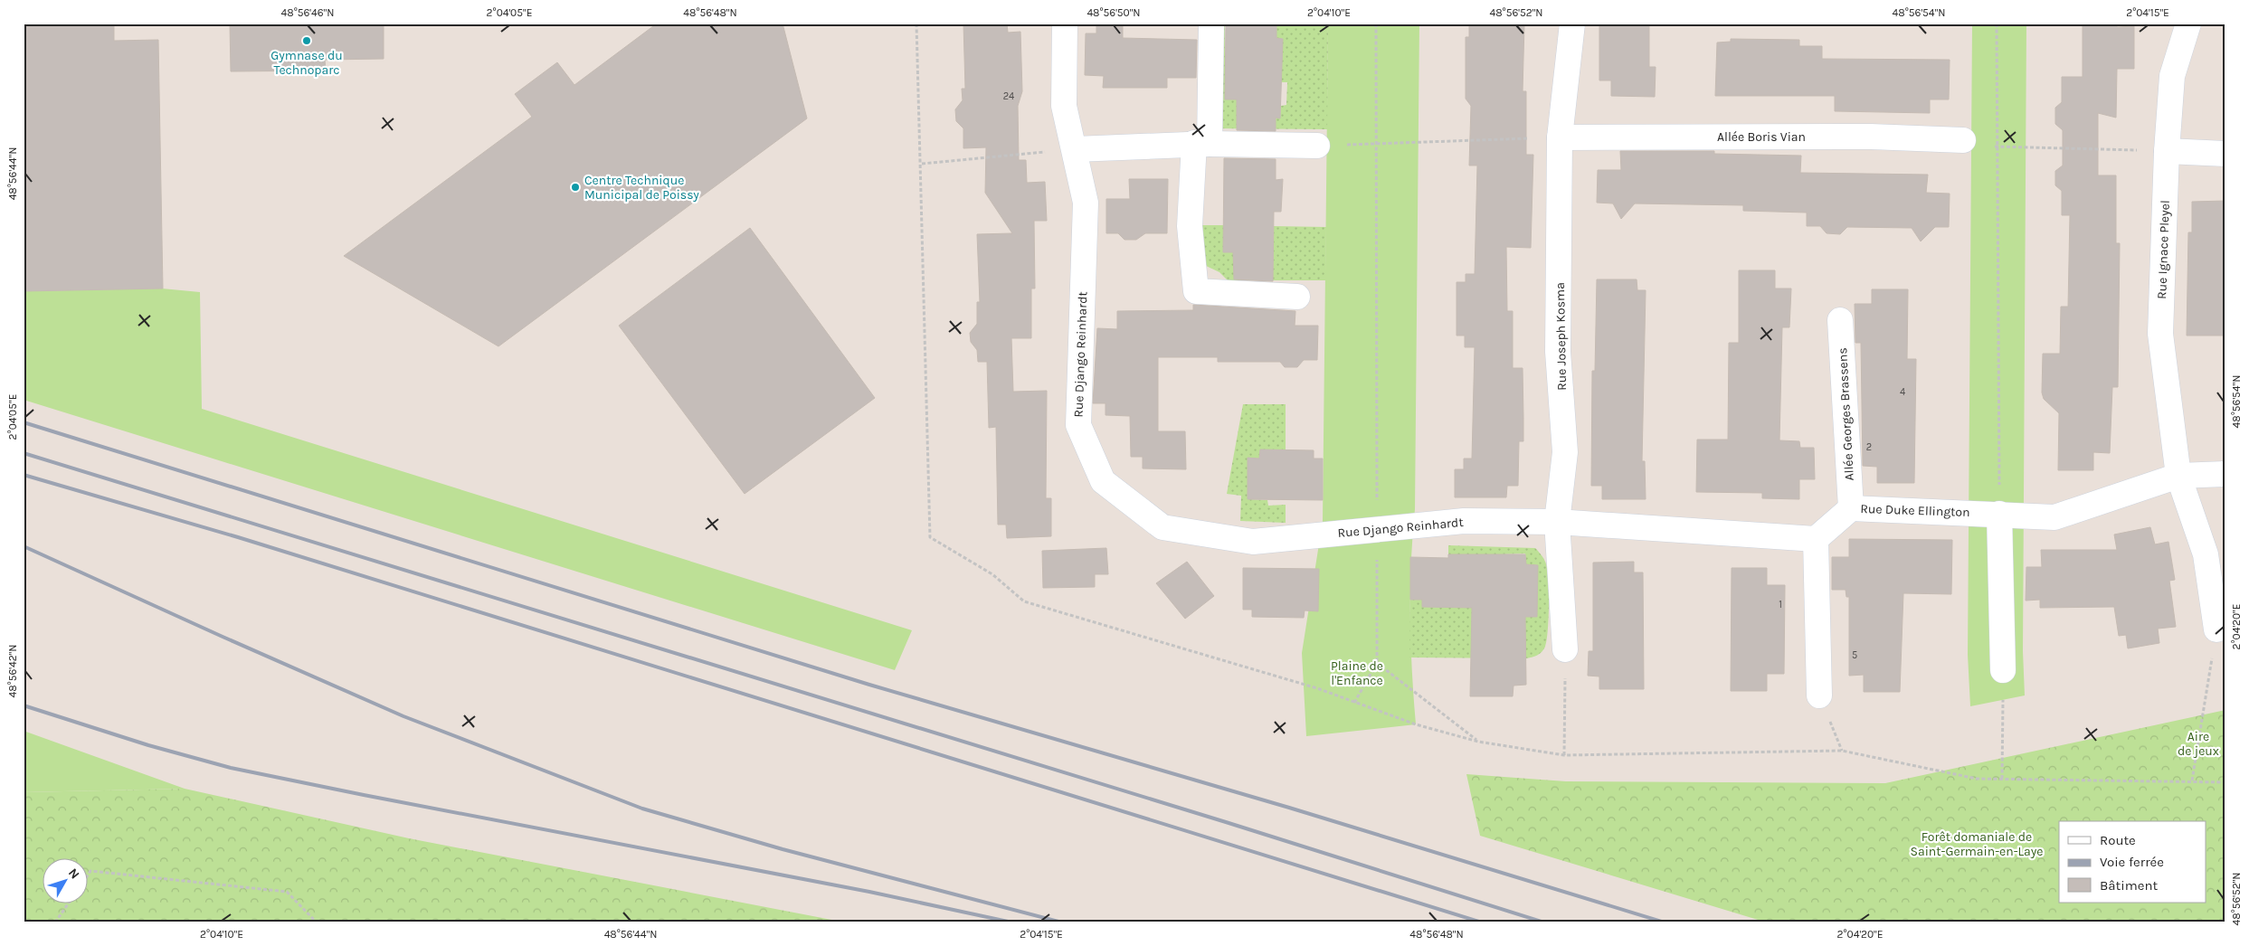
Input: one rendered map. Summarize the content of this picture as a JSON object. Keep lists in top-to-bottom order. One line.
{"streets":{"street":["Allée Boris Vian","Rue Ignace Pleyel","Rue Joseph Kosma","Rue Django Reinhardt","Allée Georges Brassens","Rue Duke Ellington"]},"crossings":[["Allée Boris Vian","Rue Joseph Kosma"],["Rue Ignace Pleyel","Rue Duke Ellington"],["Rue Joseph Kosma","Rue Django Reinhardt"],["Allée Georges Brassens","Rue Duke Ellington"]],"parks":["Plaine de l'Enfance","Aire de jeux","Forêt domaniale de Saint-Germain-en-Laye"],"places":["Gymnase du Technoparc","Centre Technique Municipal de Poissy"],"house_numbers":["24","4","2","1","5"],"legend":["Route","Voie ferrée","Bâtiment"],"north":"top right","coordinates":["48°56'46\"N","2°04'05\"E","48°56'48\"N","48°56'50\"N","2°04'10\"E","48°56'52\"N","48°56'54\"N","2°04'15\"E","48°56'44\"N","2°04'20\"E","48°56'42\"N"]}
